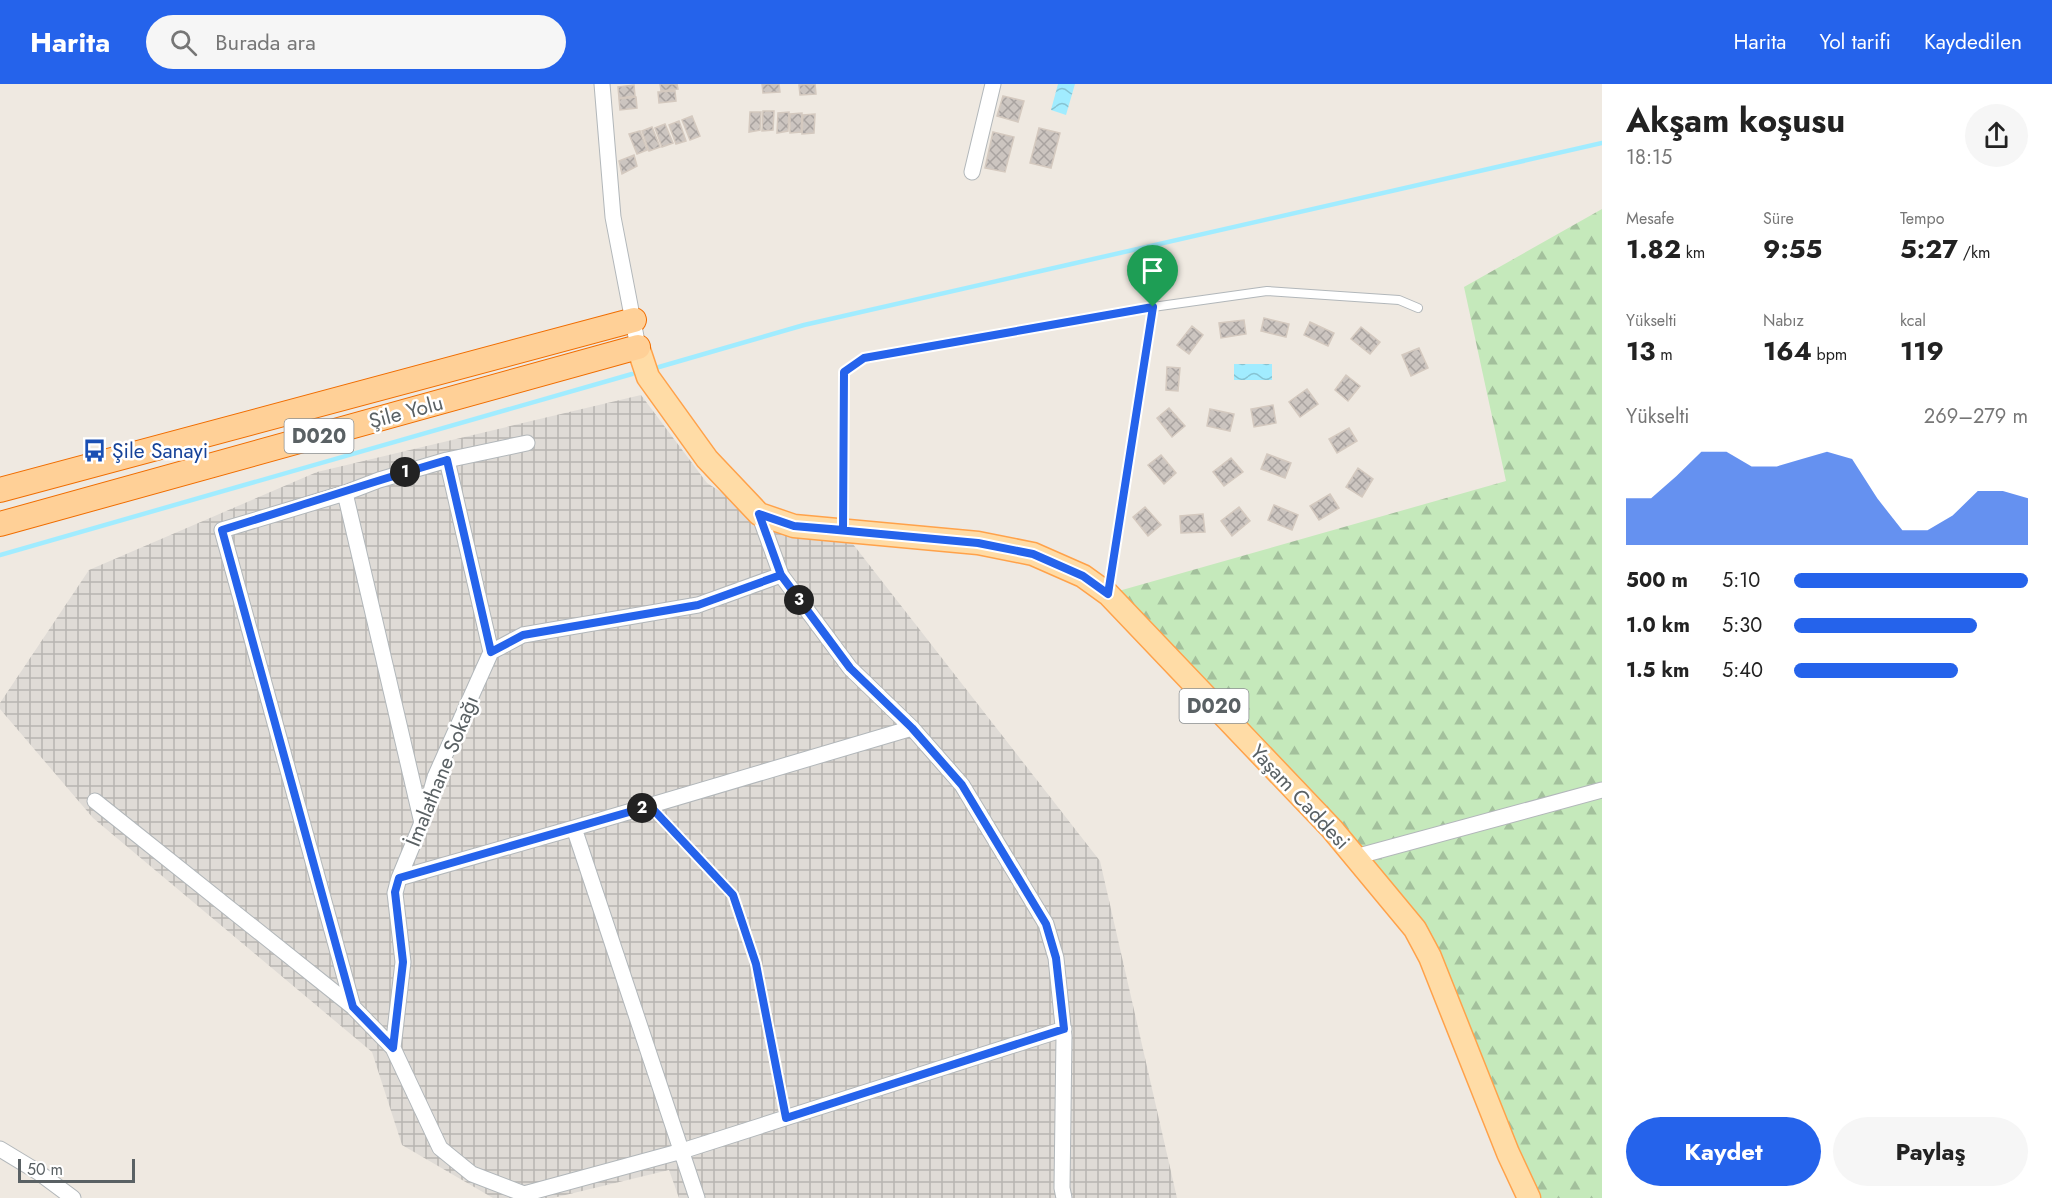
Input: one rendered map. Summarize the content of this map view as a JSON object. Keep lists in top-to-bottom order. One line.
{"streets":{"highway":["Şile Yolu","D020"],"main road":["Yaşam Caddesi"],"street":["İmalathane Sokağı"]},"crossings":[["Şile Yolu","Yaşam Caddesi"]],"places":{"bus stop":["Şile Sanayi"]},"scale_bar":"50 m","page":{"header":"Harita","search":"Burada ara","nav":["Harita","Yol tarifi","Kaydedilen"],"heading":["Akşam koşusu","18:15"],"stats":[["Mesafe","1.82 km"],["Süre","9:55"],["Tempo","5:27 /km"],["Yükselti","13 m"],["Nabız","164 bpm"],["kcal","119"]],"chart":["Yükselti","269–279 m"],"pins":["1","3","2"],"list":[{"name":"500 m","note":"5:10"},{"name":"1.0 km","note":"5:30"},{"name":"1.5 km","note":"5:40"}],"buttons":["Kaydet","Paylaş"],"scale":"50 m"}}
